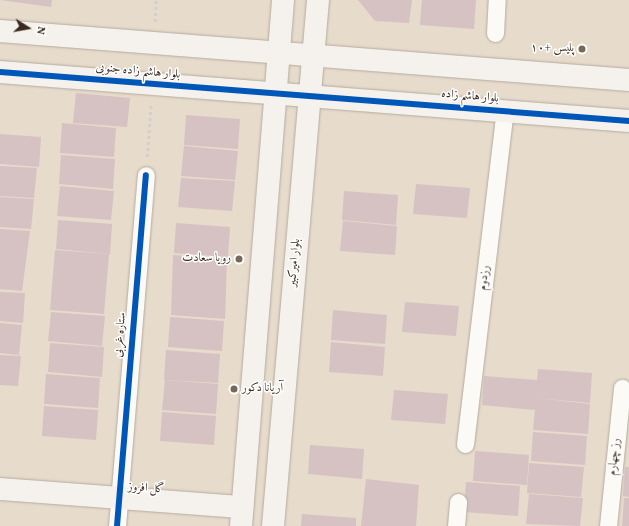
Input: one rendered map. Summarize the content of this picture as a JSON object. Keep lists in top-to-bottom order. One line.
{"streets":{"street":["بلوار هاشم زاده جنوبی","بلوار هاشم زاده","بلوار امیرکبیر","رزدوم","ستاره غربی","رز چهارم","گل افروز"]},"crossings":[["بلوار هاشم زاده جنوبی","بلوار هاشم زاده"],["بلوار هاشم زاده جنوبی","بلوار امیرکبیر"],["بلوار هاشم زاده","بلوار امیرکبیر"],["بلوار هاشم زاده","رزدوم"],["ستاره غربی","گل افروز"]],"places":["پلیس +۱۰","رویا سعادت","آریانا دکور"],"north":"right"}
